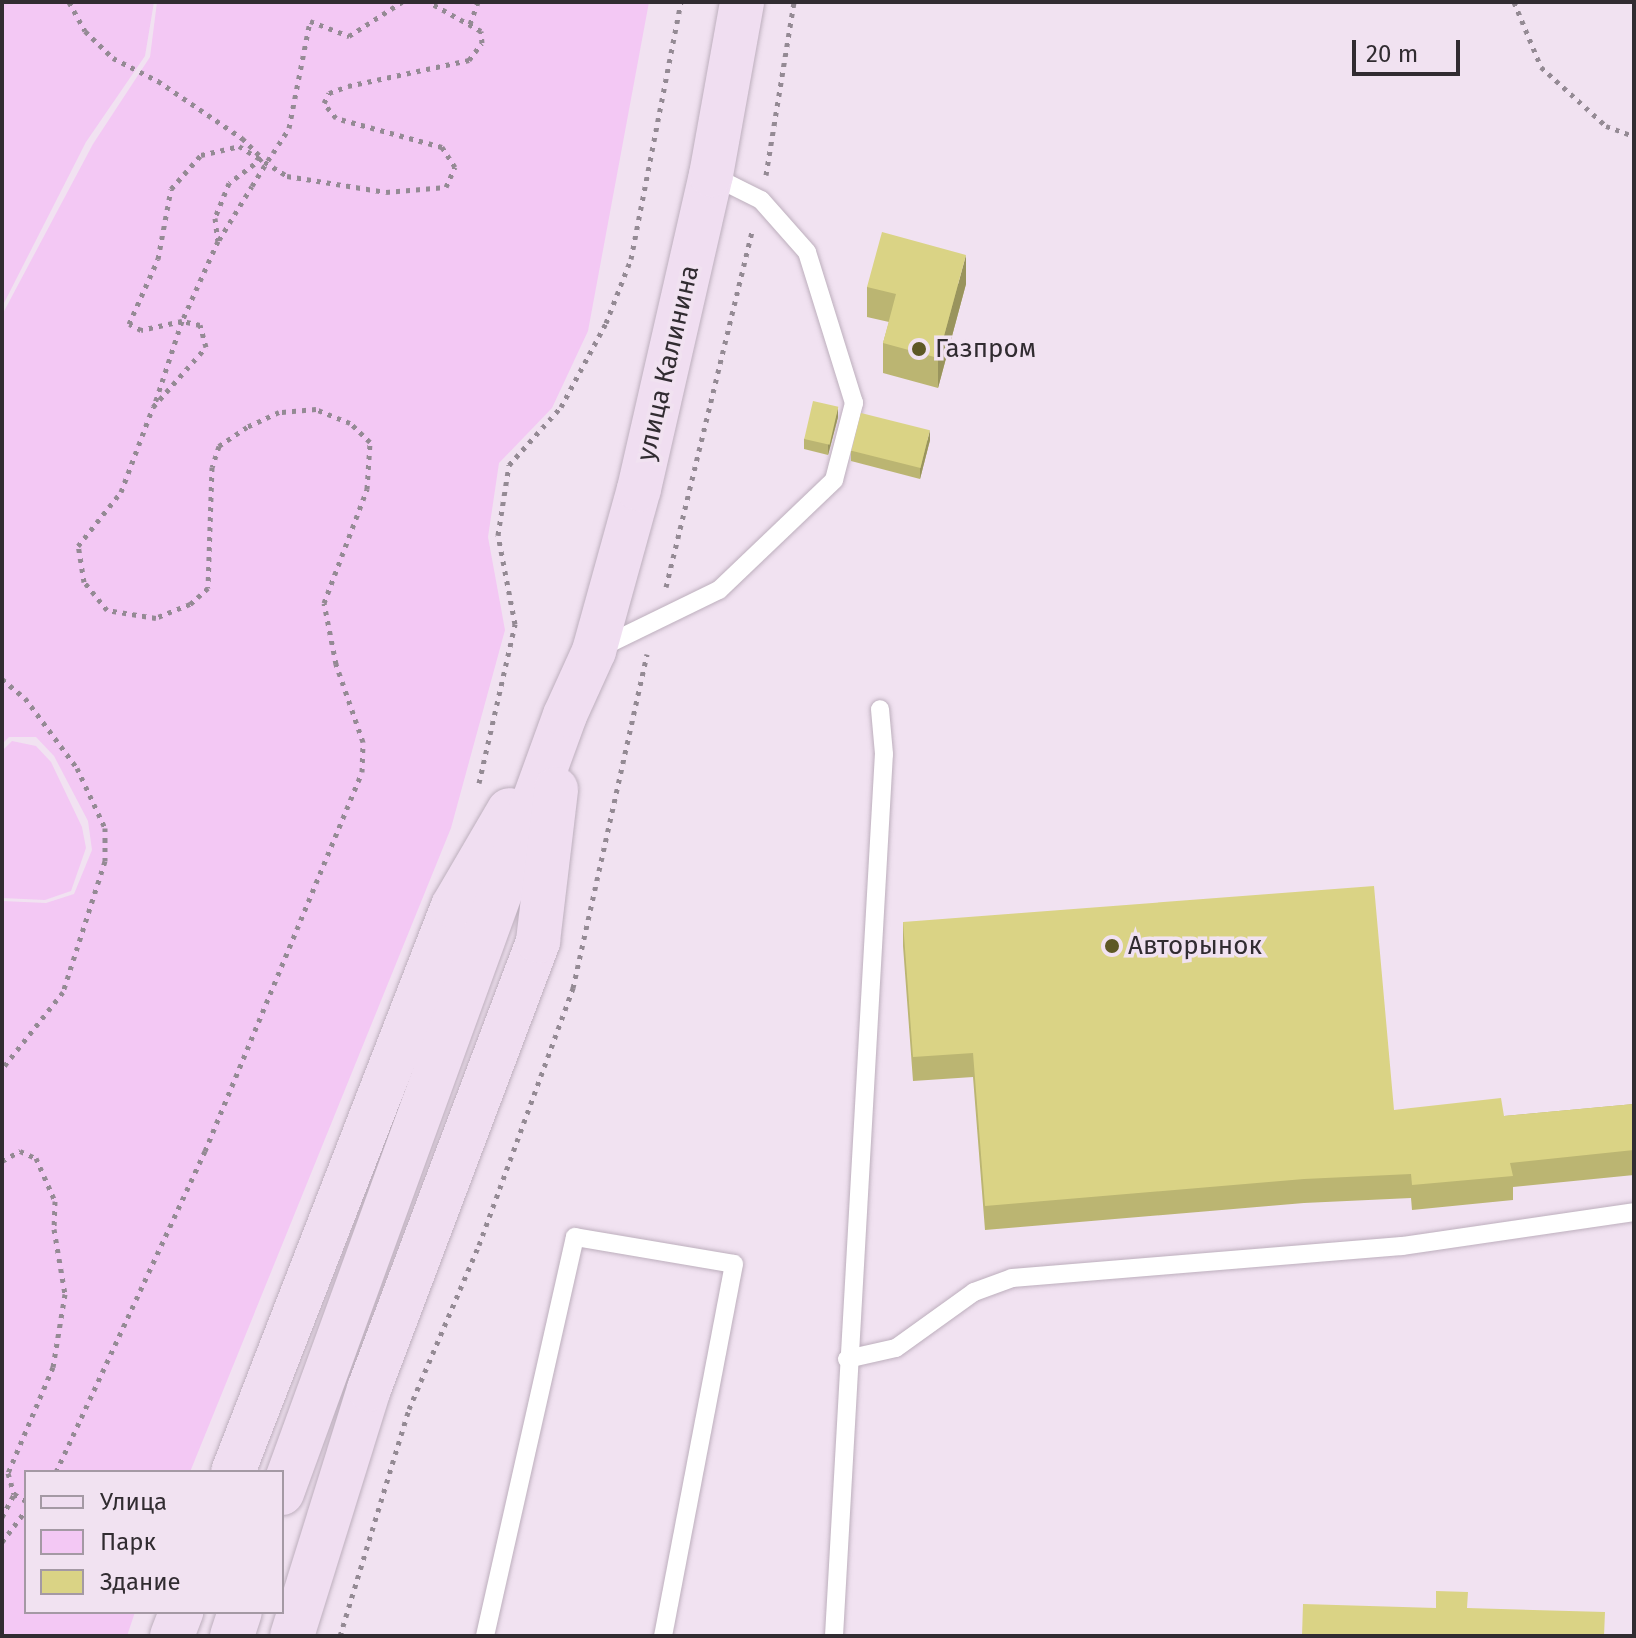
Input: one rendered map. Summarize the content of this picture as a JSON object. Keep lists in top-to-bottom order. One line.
{"streets":{"main road":["улица Калинина"]},"places":["Газпром","Авторынок"],"legend":["Улица","Парк","Здание"],"scale_bar":"20 m"}
